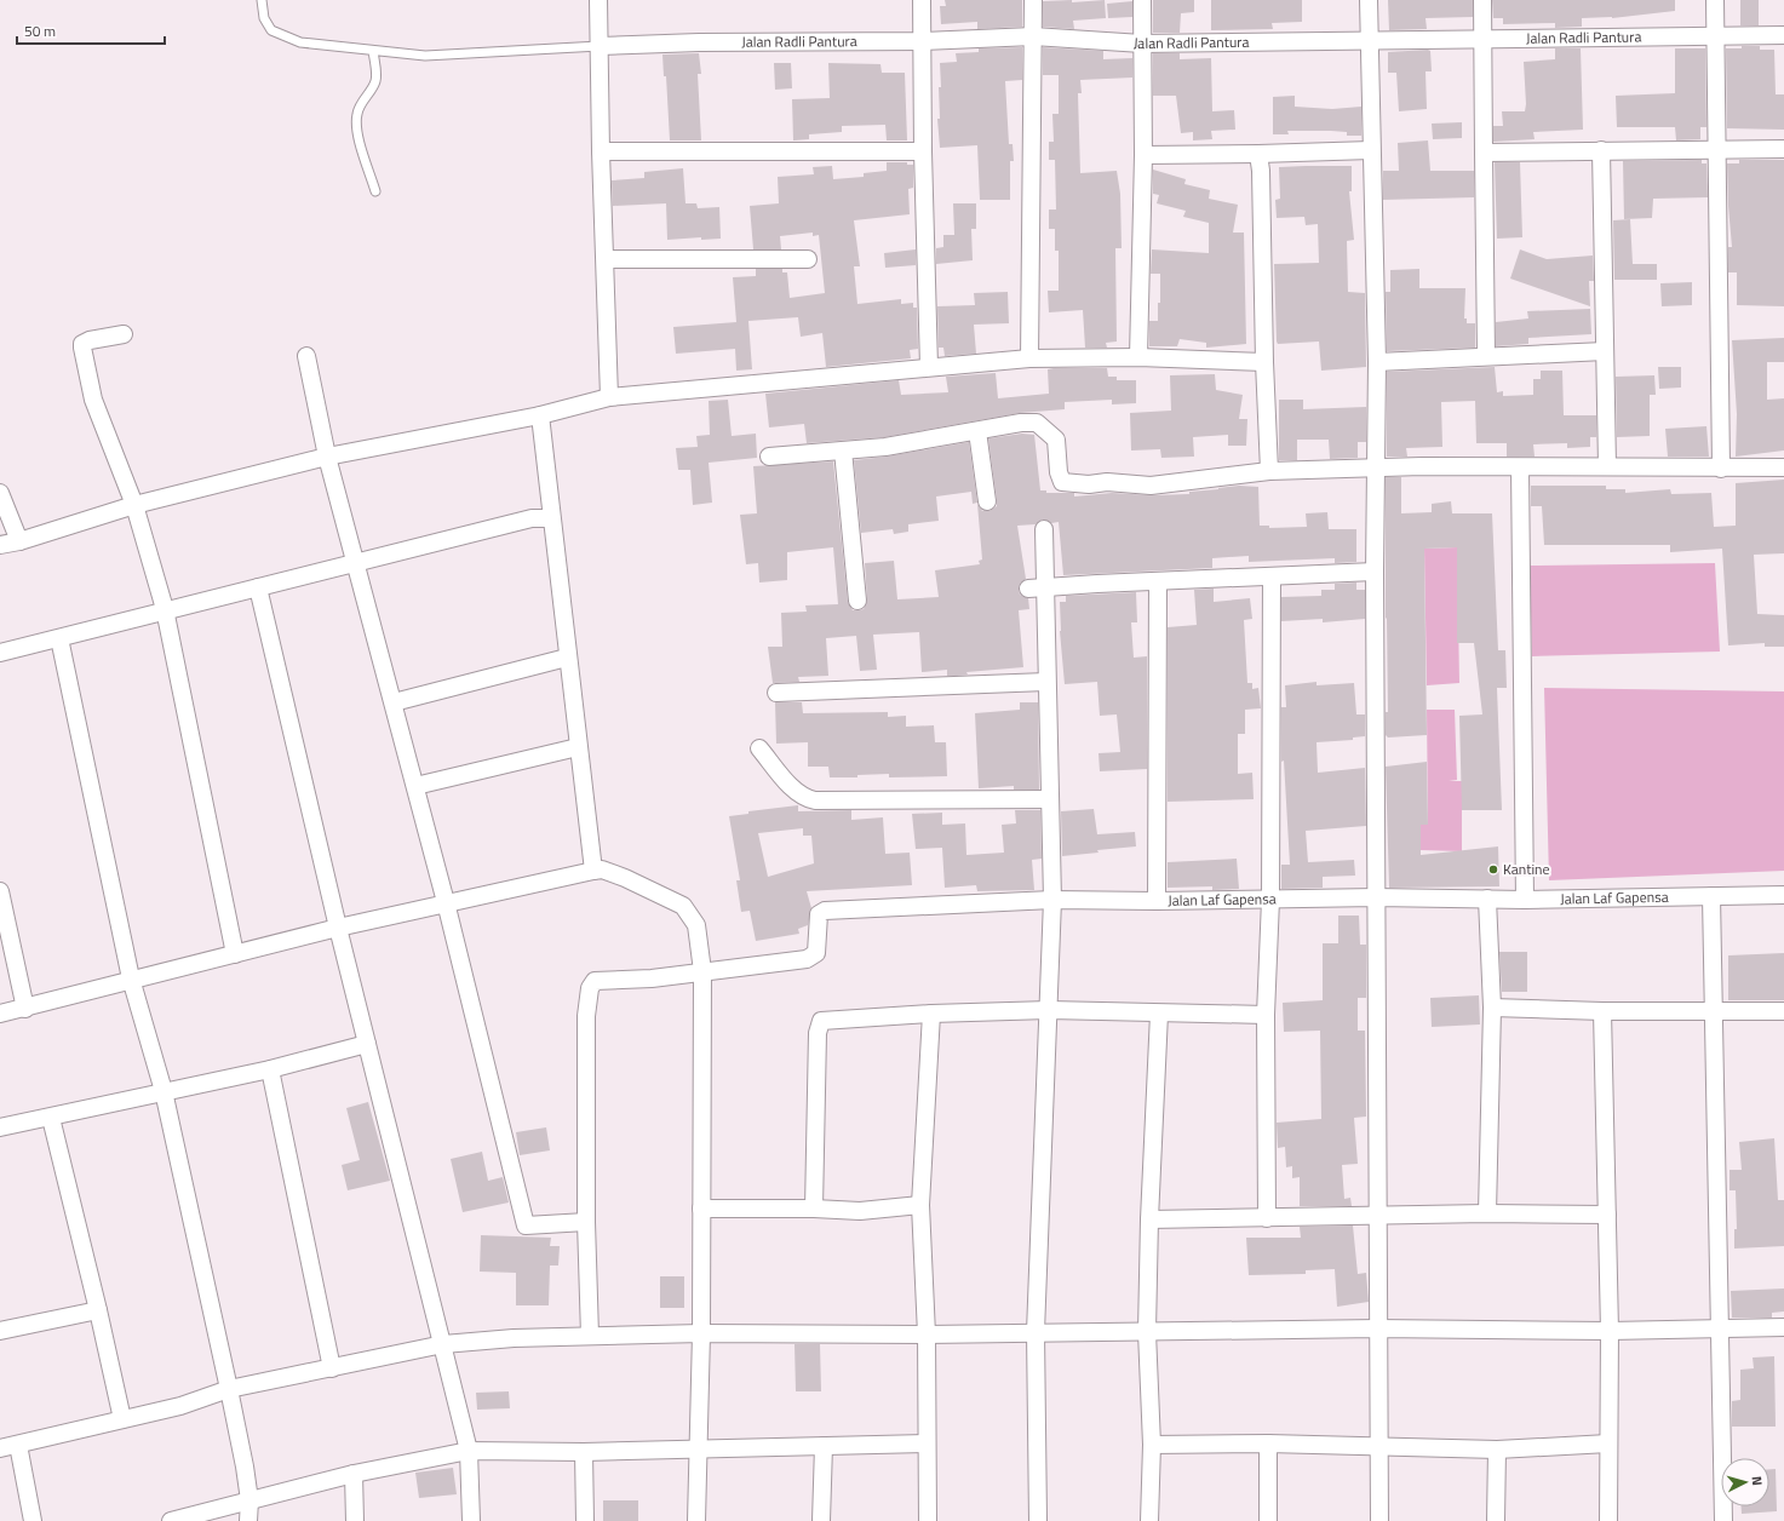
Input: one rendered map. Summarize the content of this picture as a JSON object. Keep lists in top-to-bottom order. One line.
{"streets":{"street":["Jalan Radli Pantura","Jalan Laf Gapensa"]},"places":["Kantine"],"scale_bar":"50 m","north":"right"}
